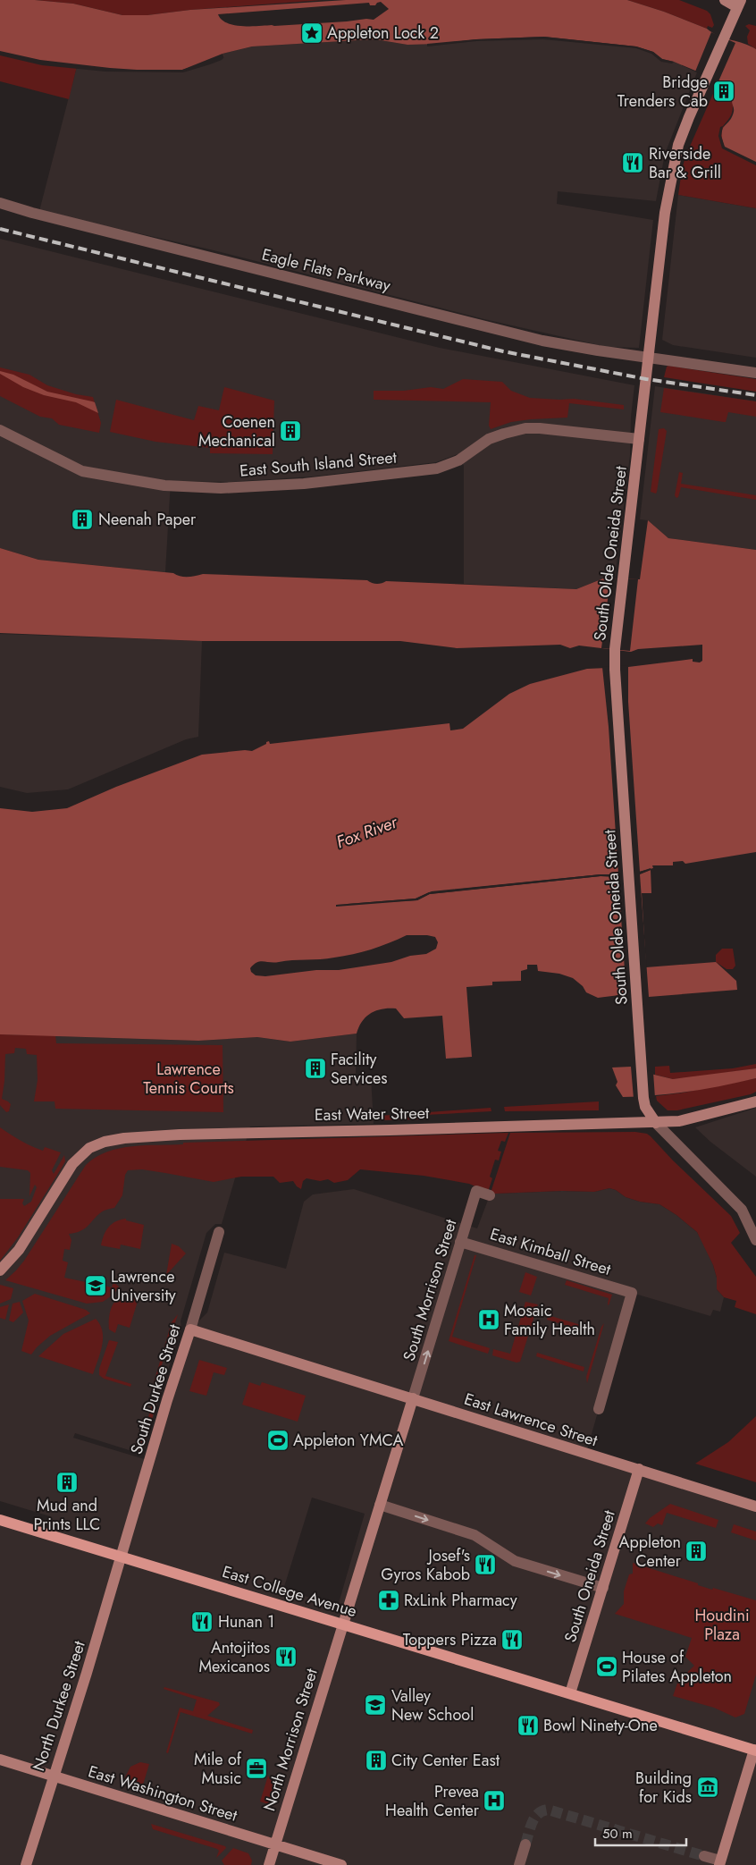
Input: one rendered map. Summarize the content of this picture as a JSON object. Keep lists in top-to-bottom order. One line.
{"streets":{"main road":["East College Avenue"],"street":["Eagle Flats Parkway","East South Island Street","South Olde Oneida Street","East Water Street","East Kimball Street","South Morrison Street","South Durkee Street","East Lawrence Street","South Oneida Street","North Durkee Street","North Morrison Street","East Washington Street"]},"crossings":[["Eagle Flats Parkway","South Olde Oneida Street"],["East South Island Street","South Olde Oneida Street"],["South Olde Oneida Street","East Water Street"],["East Kimball Street","South Morrison Street"],["South Morrison Street","East Lawrence Street"],["South Durkee Street","East Lawrence Street"],["South Durkee Street","East College Avenue"],["South Durkee Street","North Durkee Street"],["East Lawrence Street","South Oneida Street"],["South Oneida Street","East College Avenue"],["East College Avenue","North Durkee Street"],["East College Avenue","North Morrison Street"],["North Durkee Street","East Washington Street"],["North Morrison Street","East Washington Street"]],"one_way":["South Morrison Street"],"water":["Fox River"],"parks":["Lawrence Tennis Courts","Houdini Plaza"],"places":{"place":["Appleton Lock 2"],"building":["Bridge Trenders Cab","Coenen Mechanical","Neenah Paper","Facility Services","Mud and Prints LLC","Appleton Center","City Center East"],"restaurant":["Riverside Bar & Grill","Josef's Gyros Kabob","Hunan 1","Toppers Pizza","Antojitos Mexicanos","Bowl Ninety-One"],"school or university":["Lawrence University","Valley New School"],"hospital":["Mosaic Family Health","Prevea Health Center"],"sports":["Appleton YMCA","House of Pilates Appleton"],"pharmacy":["RxLink Pharmacy"],"office":["Mile of Music"],"museum":["Building for Kids"]},"scale_bar":"50 m"}
